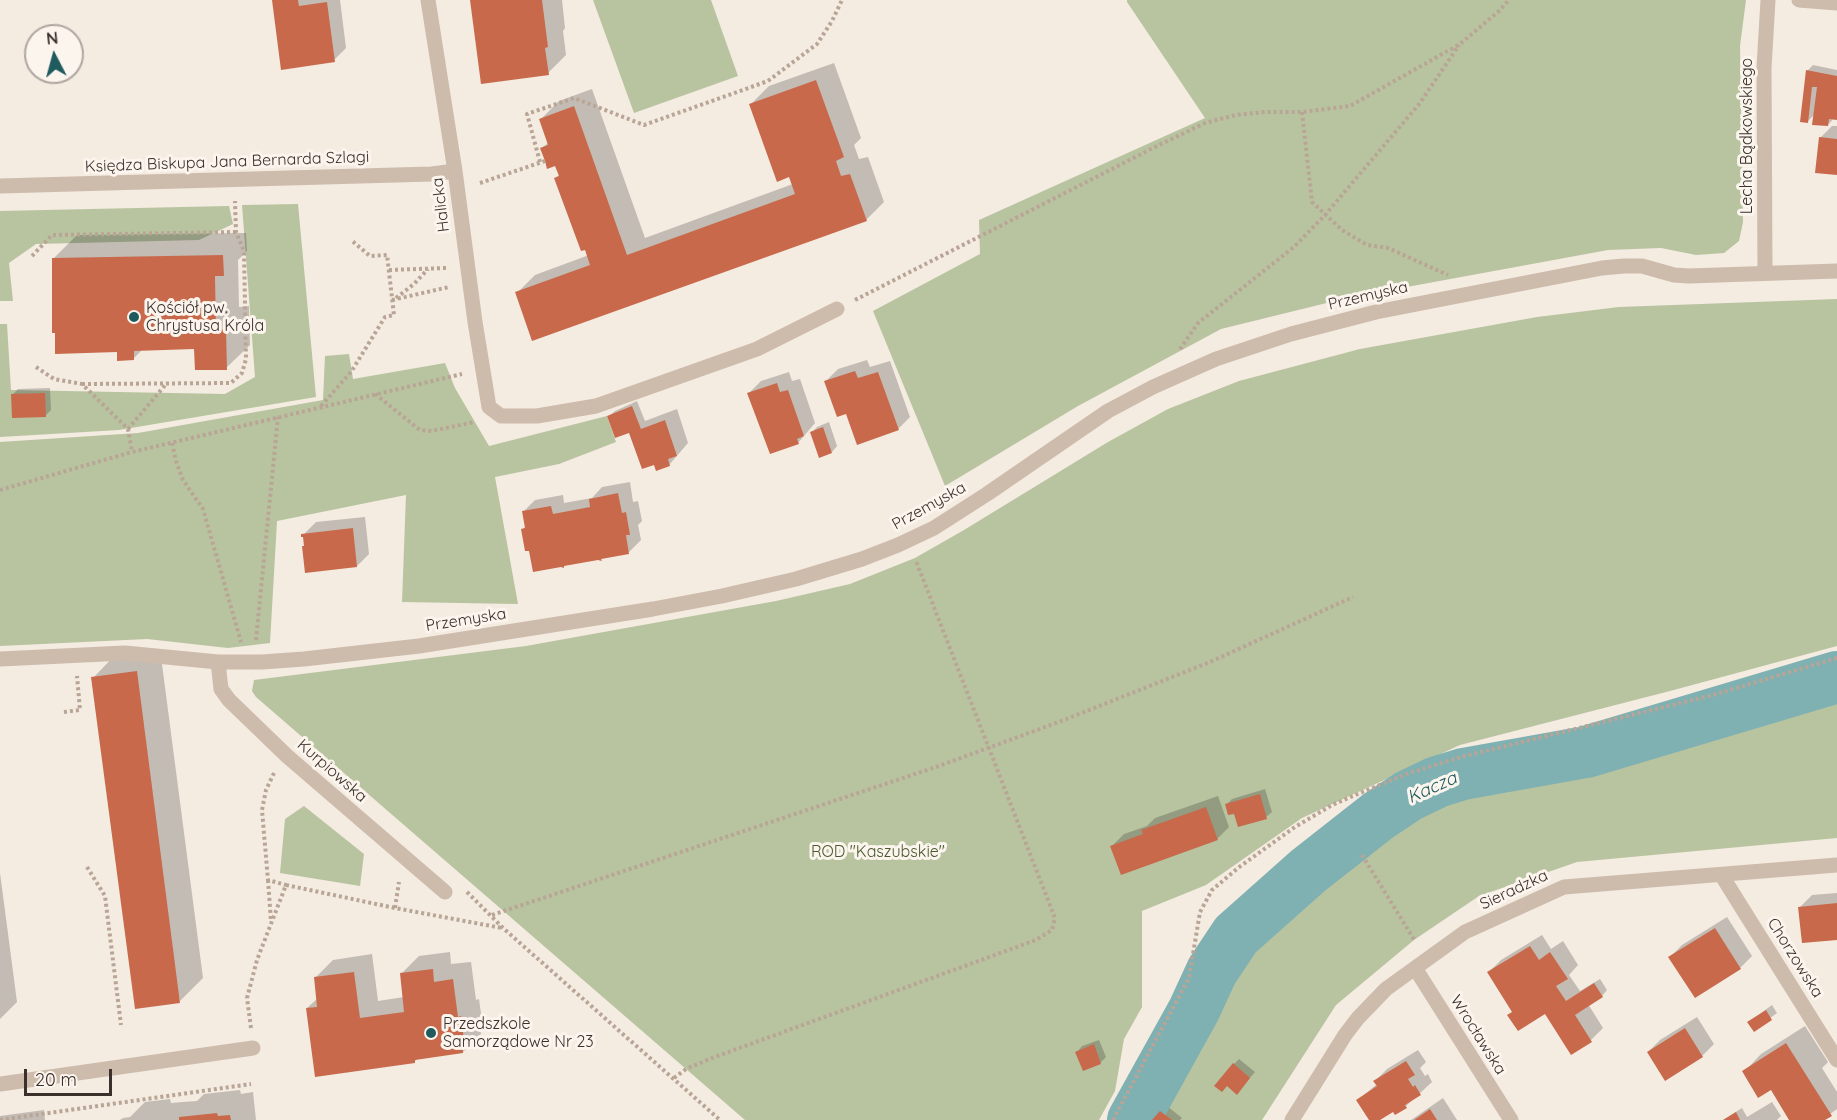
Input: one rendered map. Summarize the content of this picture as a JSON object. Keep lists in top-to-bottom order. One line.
{"streets":{"street":["Lecha Bądkowskiego","Księdza Biskupa Jana Bernarda Szlagi","Halicka","Przemyska","Kurpiowska","Sieradzka","Chorzowska","Wrocławska"]},"crossings":[["Lecha Bądkowskiego","Przemyska"],["Księdza Biskupa Jana Bernarda Szlagi","Halicka"],["Przemyska","Kurpiowska"],["Sieradzka","Chorzowska"],["Sieradzka","Wrocławska"]],"water":["Kacza"],"parks":["ROD \"Kaszubskie\""],"places":["Kościół pw. Chrystusa Króla","Przedszkole Samorządowe Nr 23"],"scale_bar":"20 m","north":"top"}
